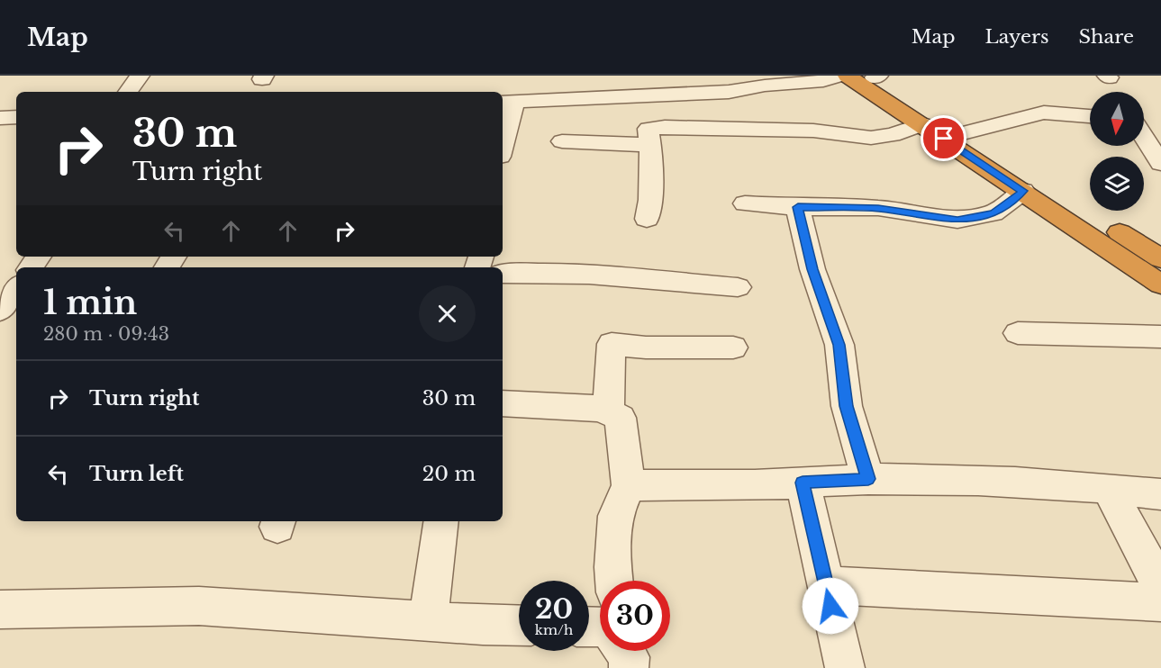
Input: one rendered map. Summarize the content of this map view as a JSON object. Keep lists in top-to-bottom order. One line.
{"north":"bottom","page":{"header":"Map","nav":["Map","Layers","Share"],"turn":["30 m","Turn right"],"heading":["1 min","280 m · 09:43"],"list":[{"name":"Turn right","value":"30 m"},{"name":"Turn left","value":"20 m"}],"speed":"20 km/h","limit":"30"}}
